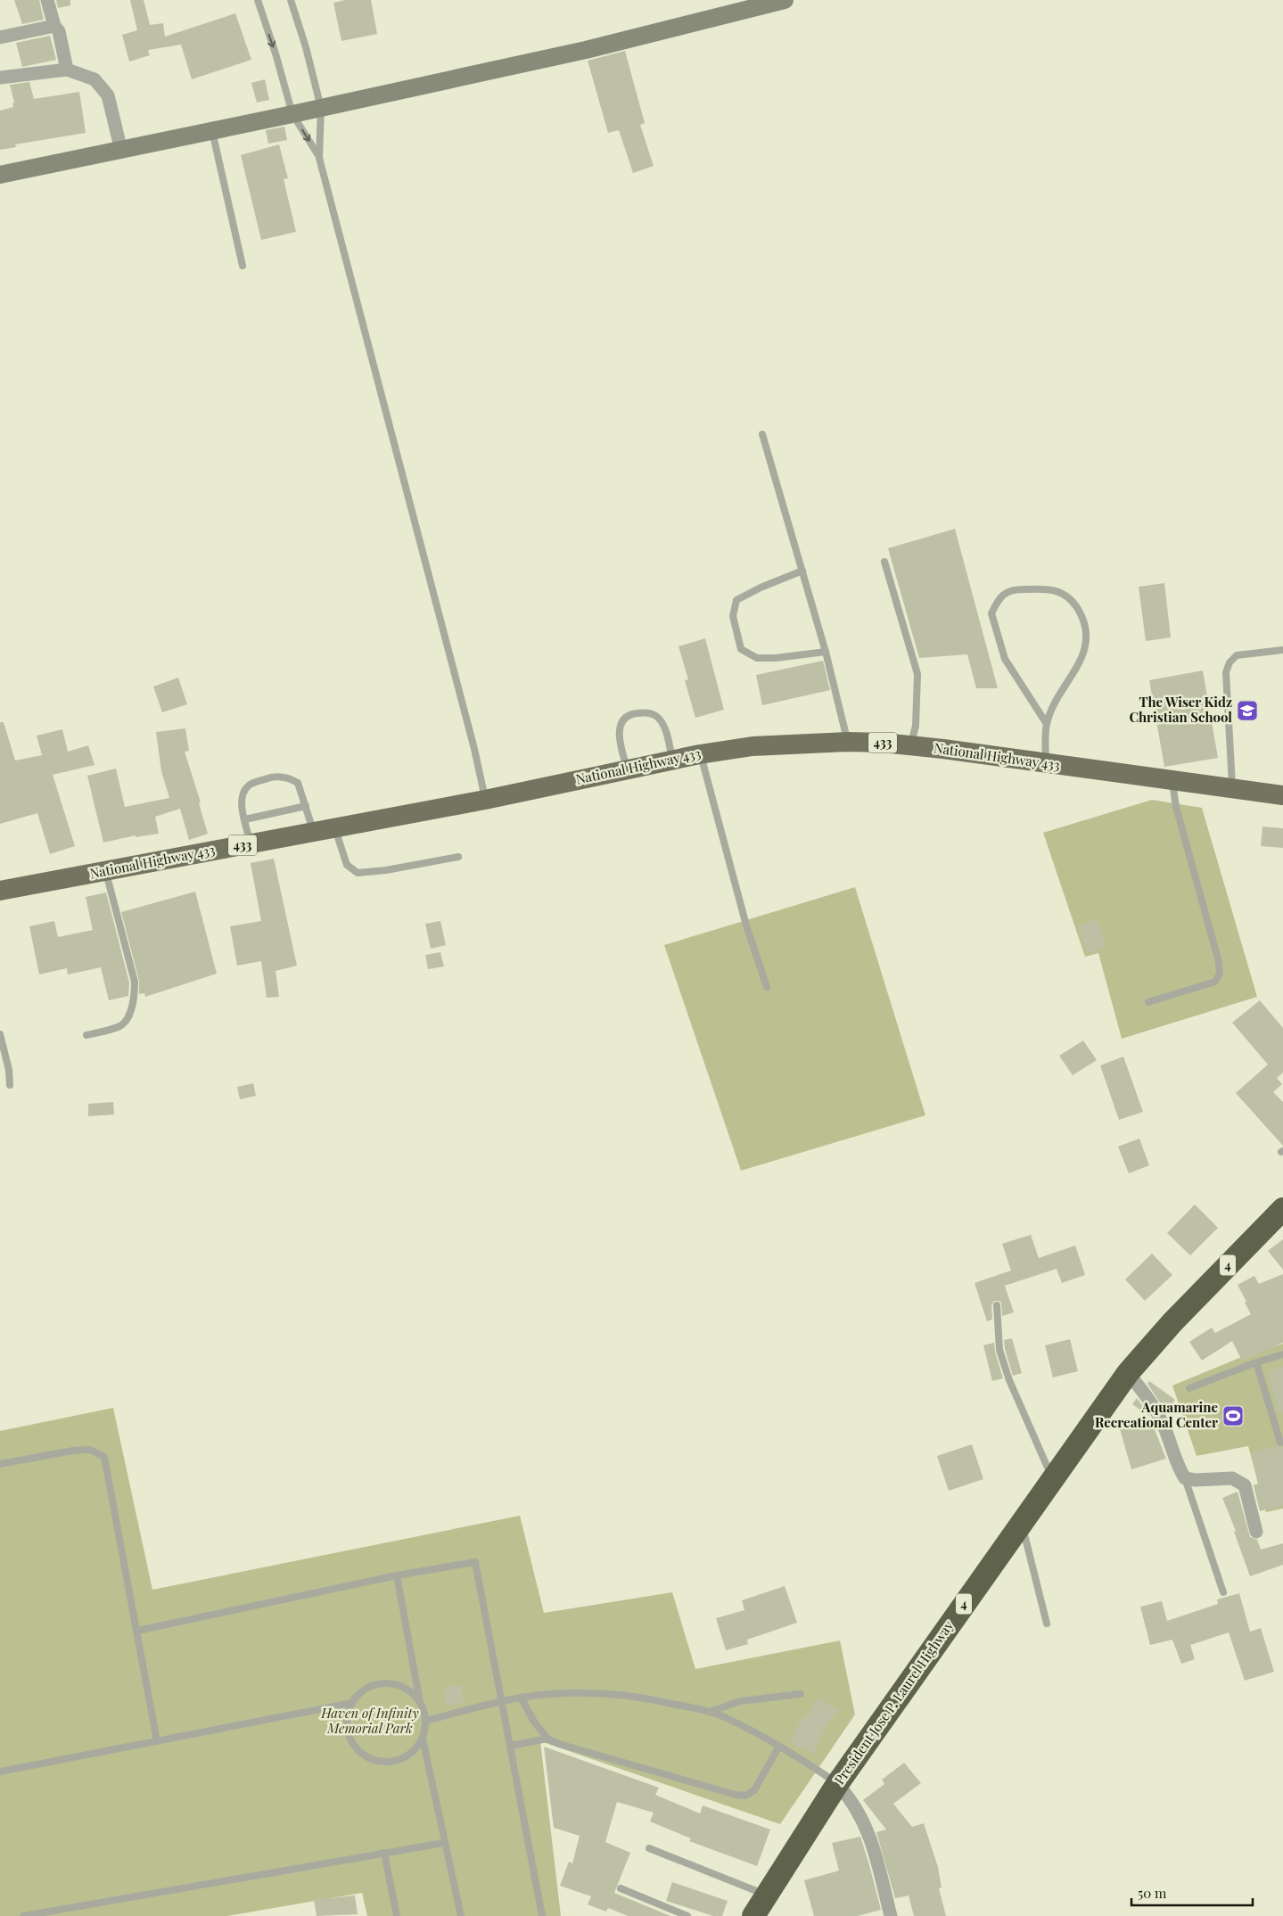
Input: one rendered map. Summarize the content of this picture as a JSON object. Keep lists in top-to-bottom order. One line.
{"streets":{"highway":["4","President Jose P. Laurel Highway"],"main road":["433","National Highway 433"]},"parks":["Haven of Infinity Memorial Park"],"places":{"school or university":["The Wiser Kidz Christian School"],"sports":["Aquamarine Recreational Center"]},"scale_bar":"50 m"}
